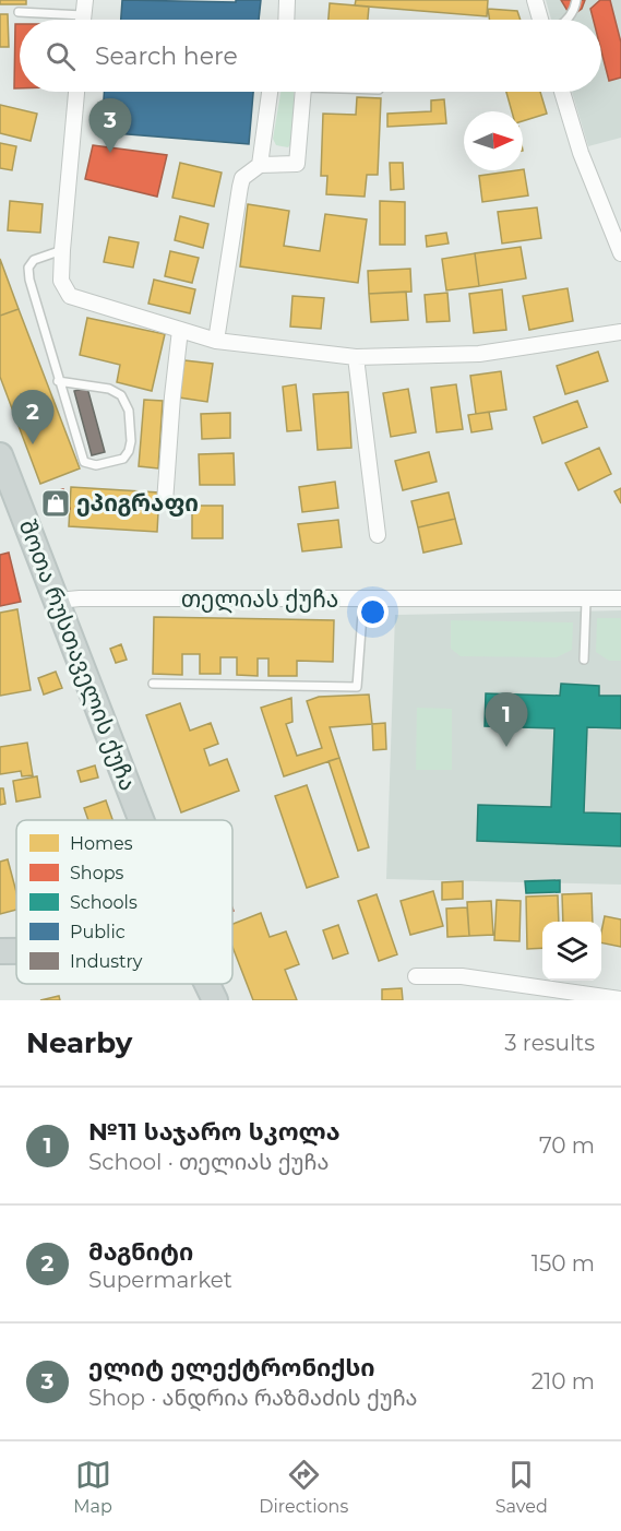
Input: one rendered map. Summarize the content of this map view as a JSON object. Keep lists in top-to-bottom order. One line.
{"streets":{"main road":["შოთა რუსთაველის ქუჩა"],"street":["თელიას ქუჩა"]},"crossings":[["თელიას ქუჩა","შოთა რუსთაველის ქუჩა"]],"places":{"shop":["ეპიგრაფი"]},"legend":["Homes","Shops","Schools","Public","Industry"],"north":"right","page":{"search":"Search here","pins":["3","2","1"],"heading":["Nearby","3 results"],"list":[{"mark":"1","name":"№11 საჯარო სკოლა","note":"School · თელიას ქუჩა","value":"70 m"},{"mark":"2","name":"მაგნიტი","note":"Supermarket","value":"150 m"},{"mark":"3","name":"ელიტ ელექტრონიქსი","note":"Shop · ანდრია რაზმაძის ქუჩა","value":"210 m"}],"nav":["Map","Directions","Saved"]}}
